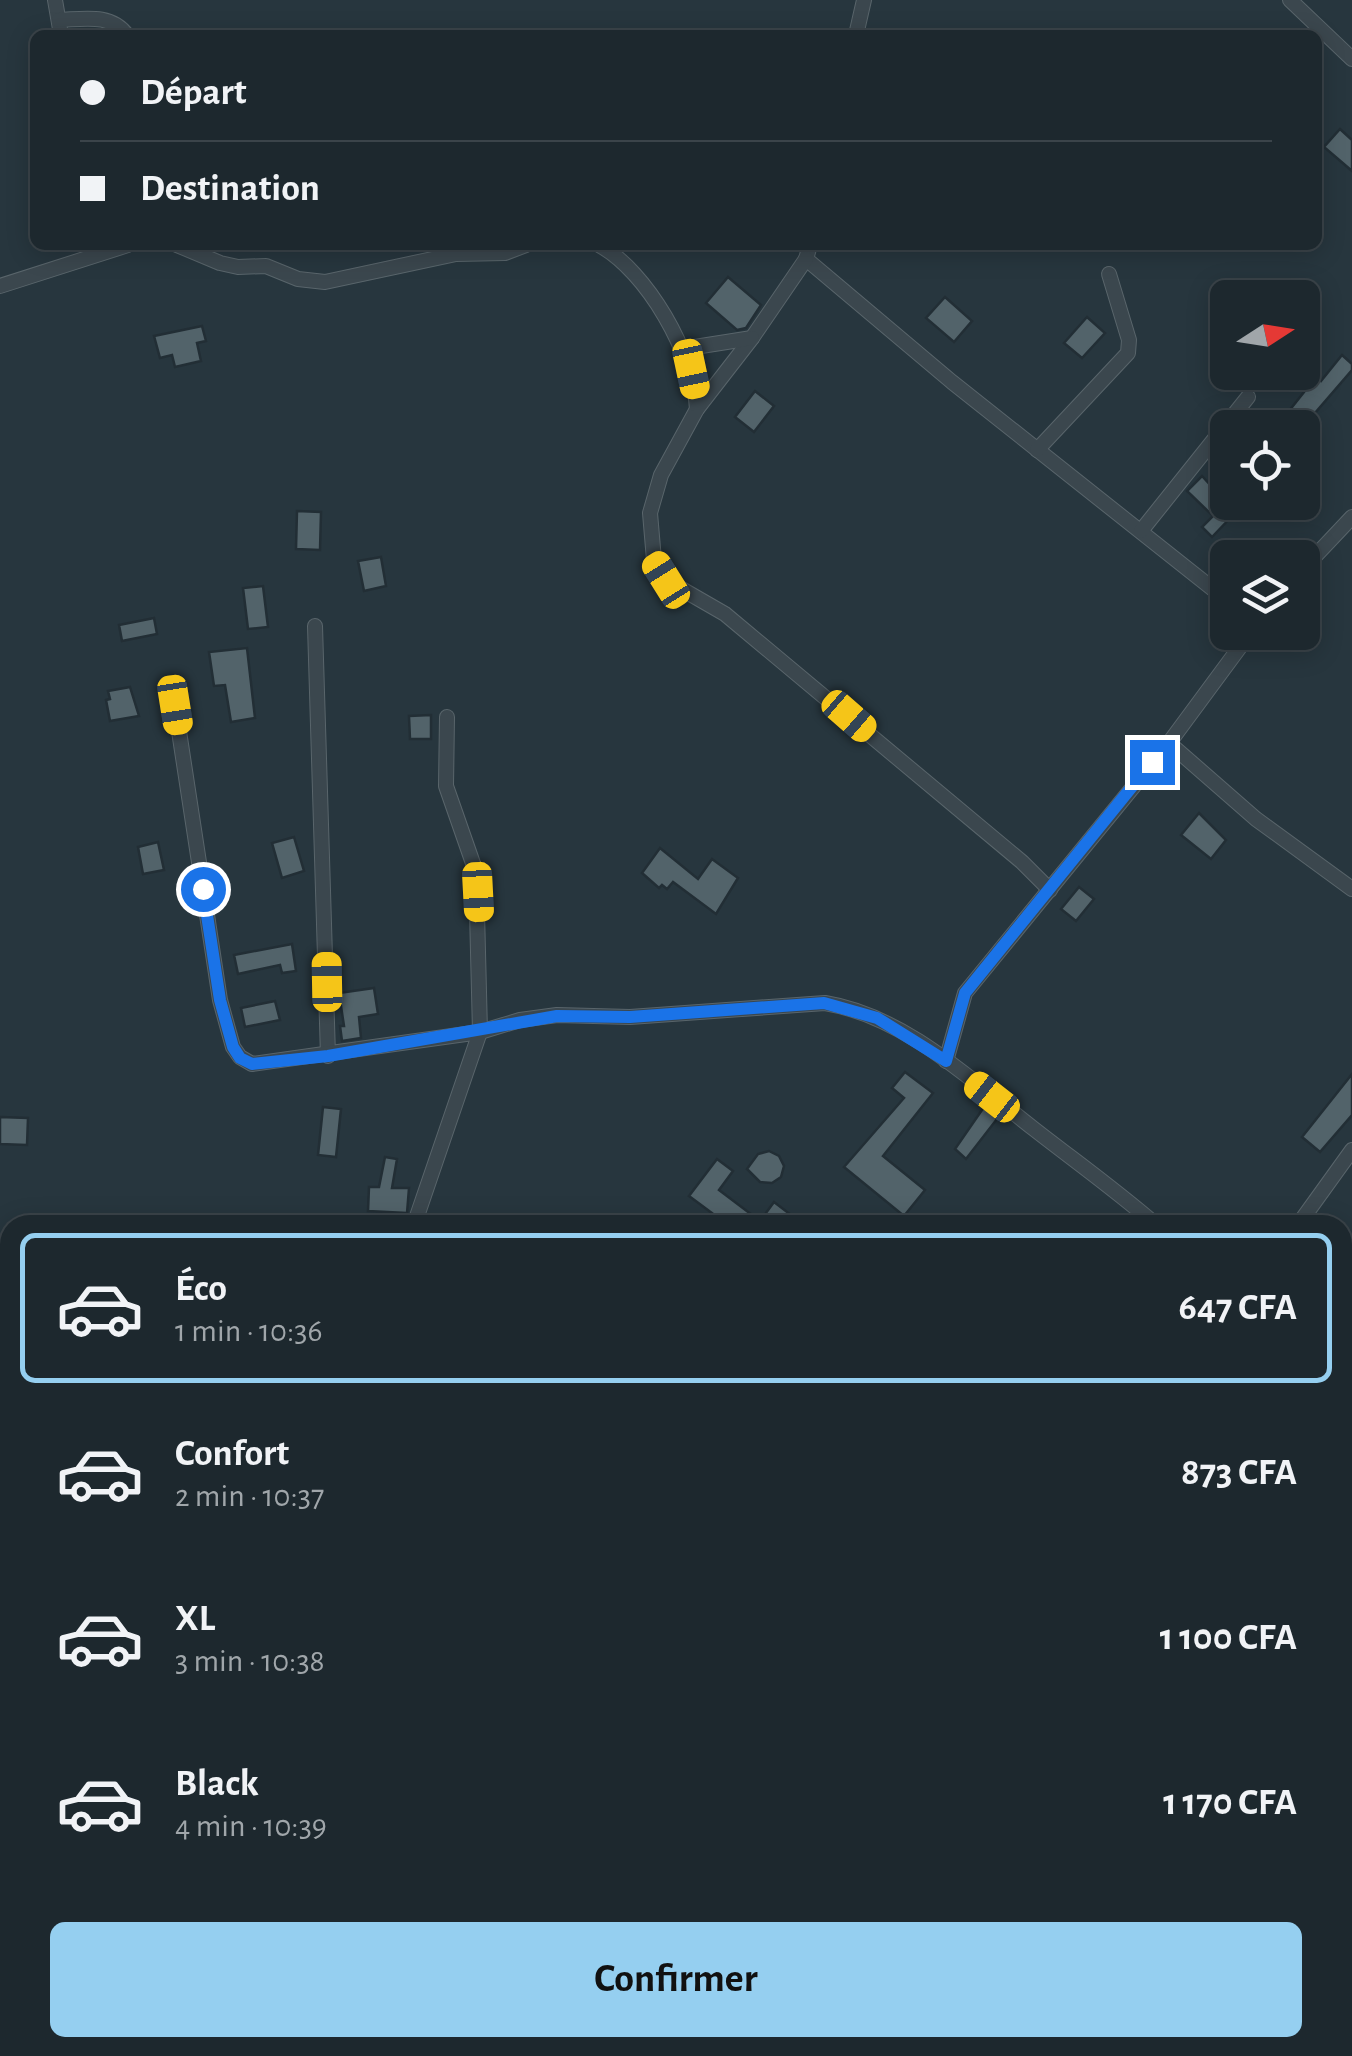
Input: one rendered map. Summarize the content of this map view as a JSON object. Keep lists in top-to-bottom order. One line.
{"north":"right","page":{"banner":["Départ","Destination"],"list":[{"name":"Éco","note":"1 min · 10:36","value":"647 CFA"},{"name":"Confort","note":"2 min · 10:37","value":"873 CFA"},{"name":"XL","note":"3 min · 10:38","value":"1 100 CFA"},{"name":"Black","note":"4 min · 10:39","value":"1 170 CFA"}],"buttons":"Confirmer"}}
